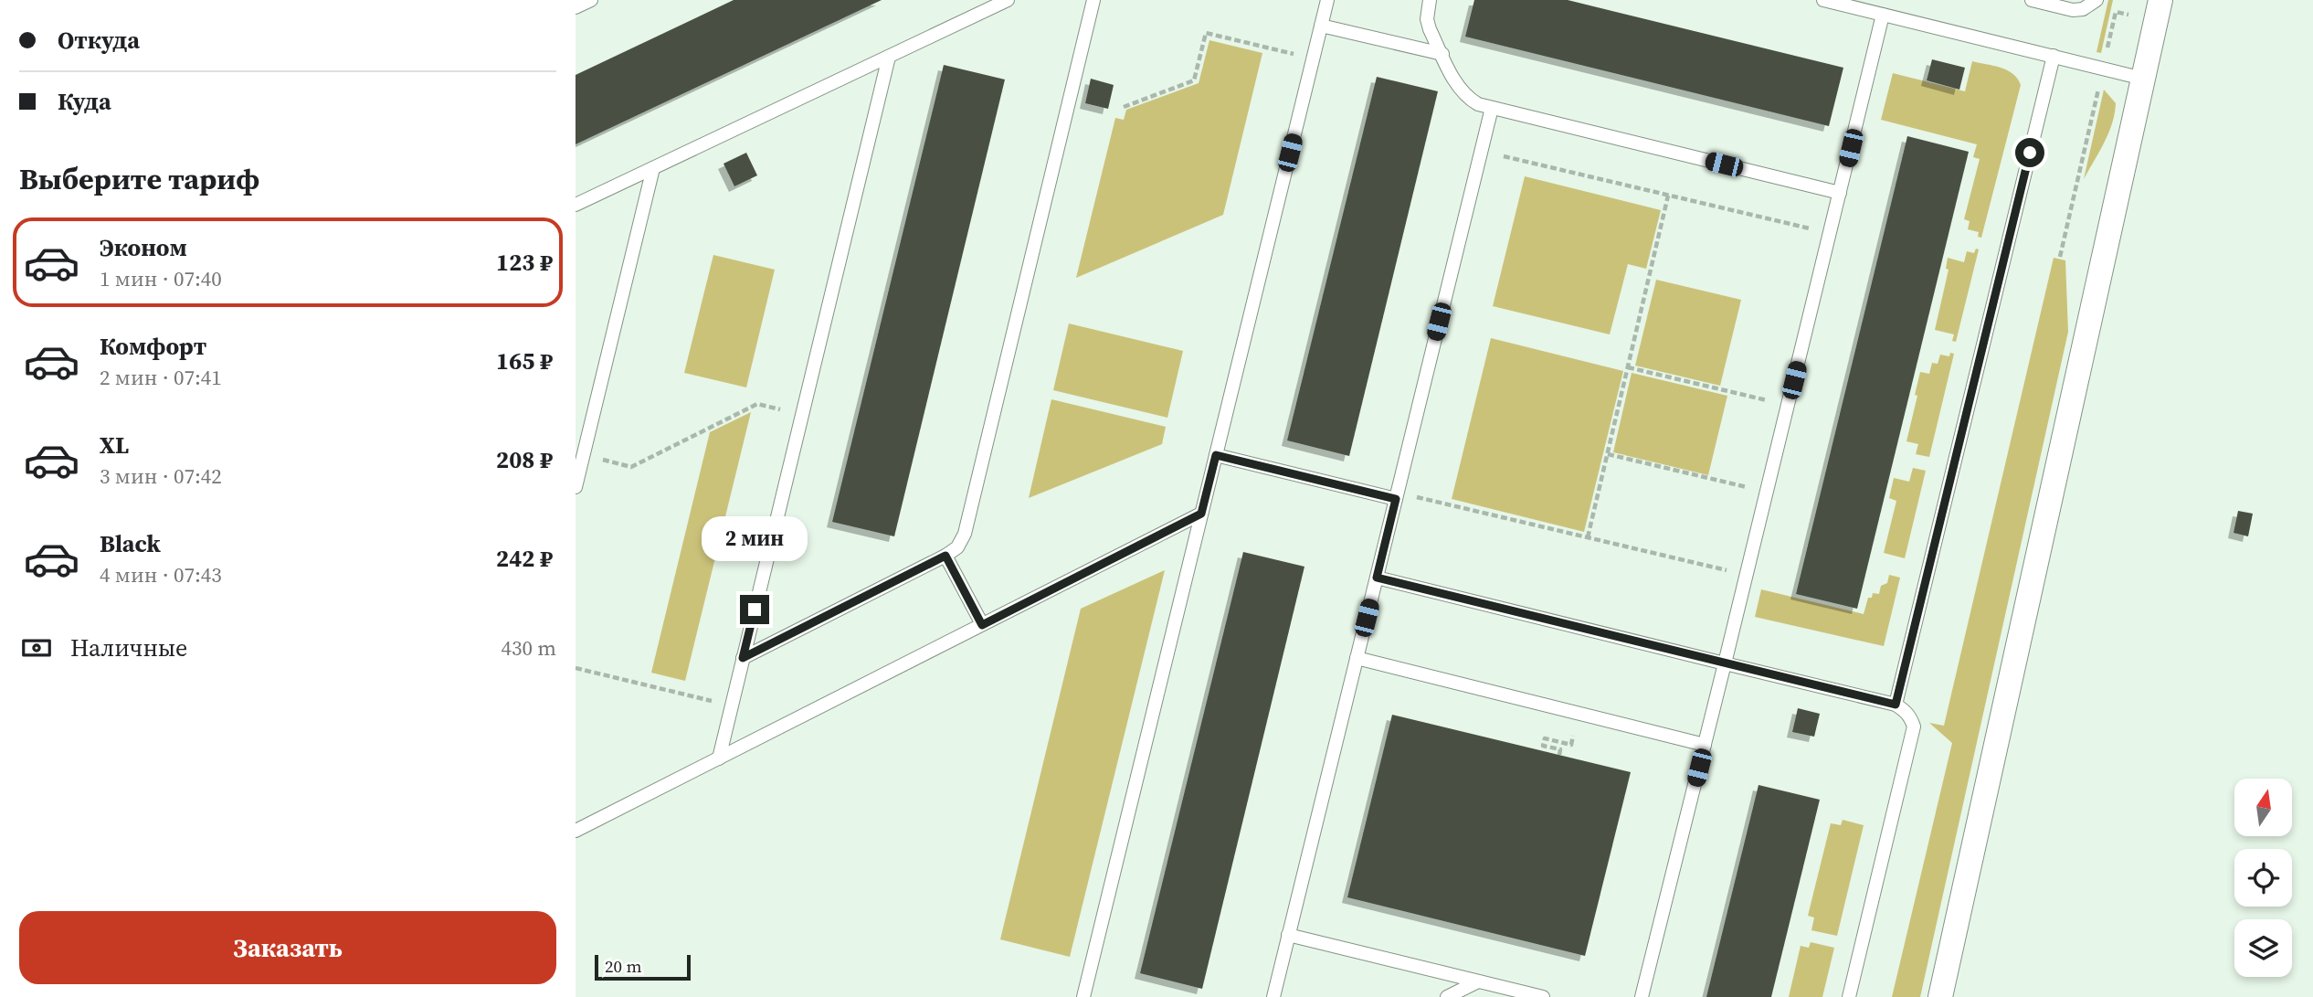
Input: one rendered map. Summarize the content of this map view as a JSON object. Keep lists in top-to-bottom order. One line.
{"scale_bar":"20 m","north":"top","page":{"banner":["Откуда","Куда"],"heading":"Выберите тариф","list":[{"name":"Эконом","note":"1 мин · 07:40","value":"123 ₽"},{"name":"Комфорт","note":"2 мин · 07:41","value":"165 ₽"},{"name":"XL","note":"3 мин · 07:42","value":"208 ₽"},{"name":"Black","note":"4 мин · 07:43","value":"242 ₽"}],"bubble":"2 мин","pay":["Наличные","430 m"],"buttons":"Заказать","scale":"20 m"}}
